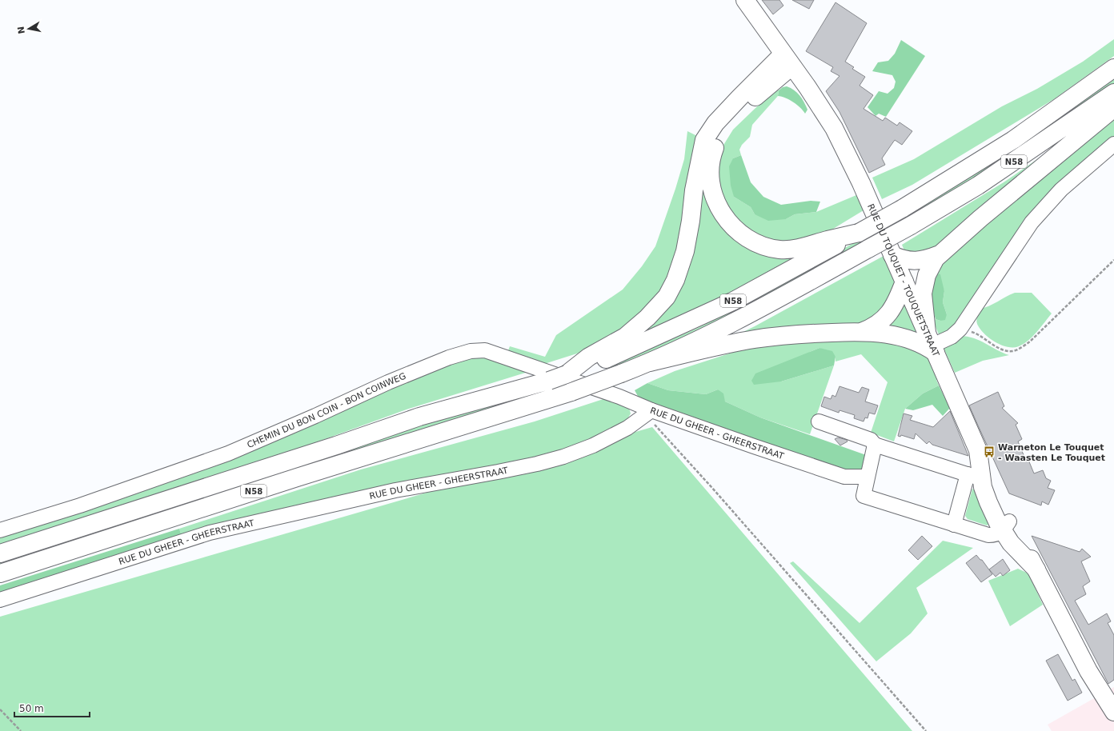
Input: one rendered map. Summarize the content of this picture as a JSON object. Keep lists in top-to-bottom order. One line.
{"streets":{"main road":["N58","RUE DU TOUQUET - TOUQUETSTRAAT"],"street":["CHEMIN DU BON COIN - BON COINWEG","RUE DU GHEER - GHEERSTRAAT"]},"crossings":[["CHEMIN DU BON COIN - BON COINWEG","RUE DU GHEER - GHEERSTRAAT"]],"places":{"bus stop":["Warneton Le Touquet - Waasten Le Touquet"]},"scale_bar":"50 m","north":"left"}
